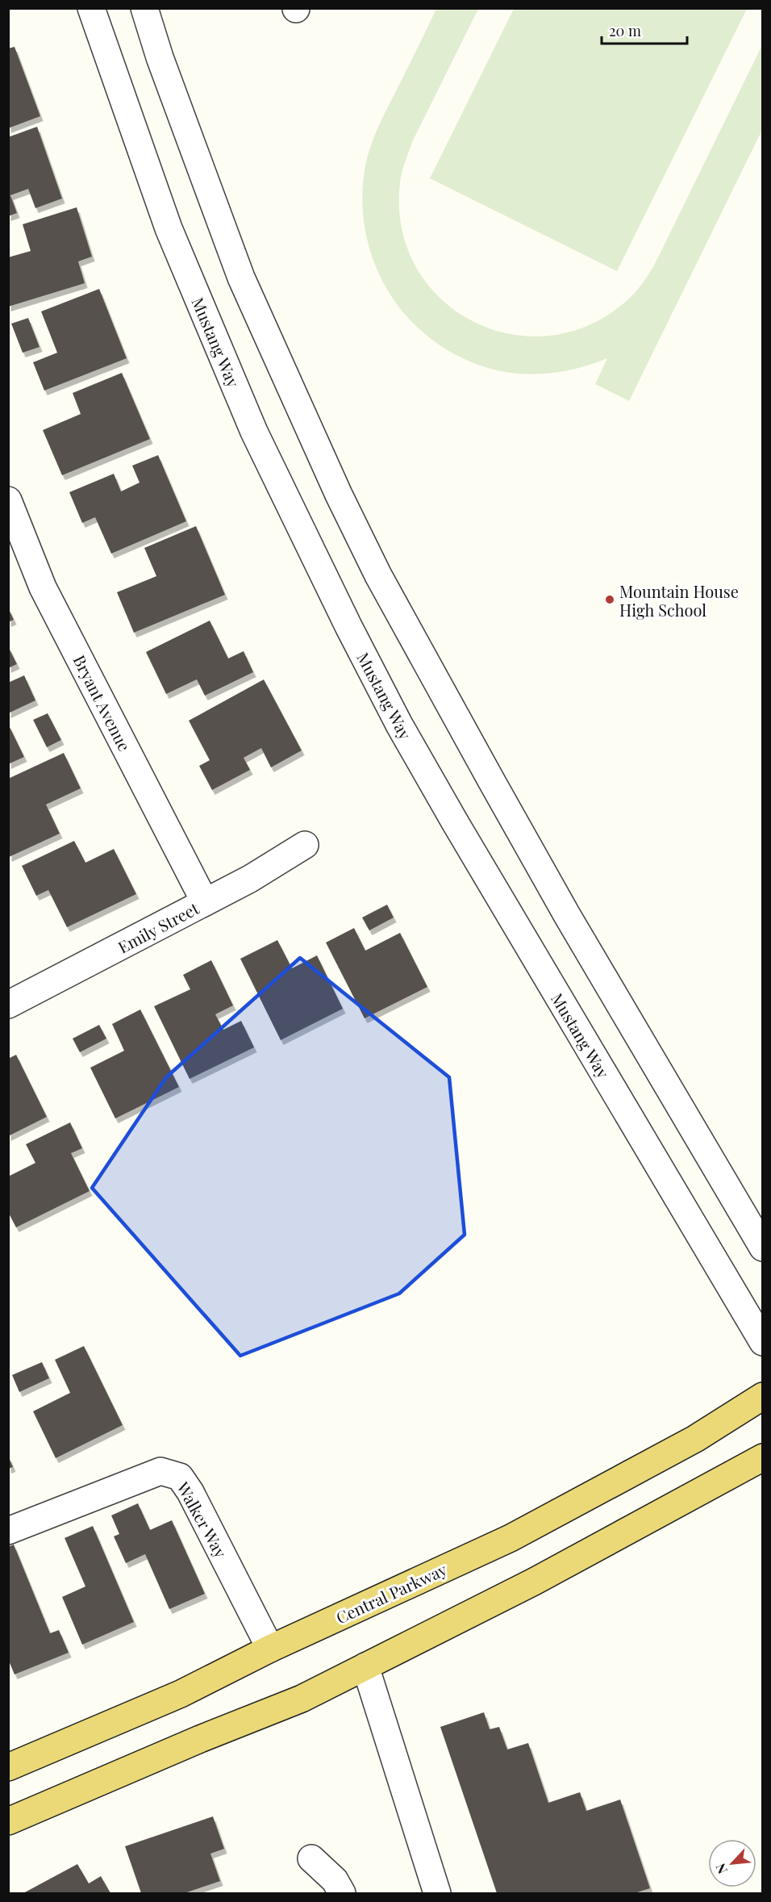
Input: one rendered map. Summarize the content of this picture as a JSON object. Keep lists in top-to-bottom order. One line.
{"streets":{"main road":["Central Parkway"],"street":["Mustang Way","Bryant Avenue","Emily Street","Walker Way"]},"crossings":[["Bryant Avenue","Emily Street"],["Walker Way","Central Parkway"]],"places":["Mountain House High School"],"scale_bar":"20 m","north":"bottom left"}
